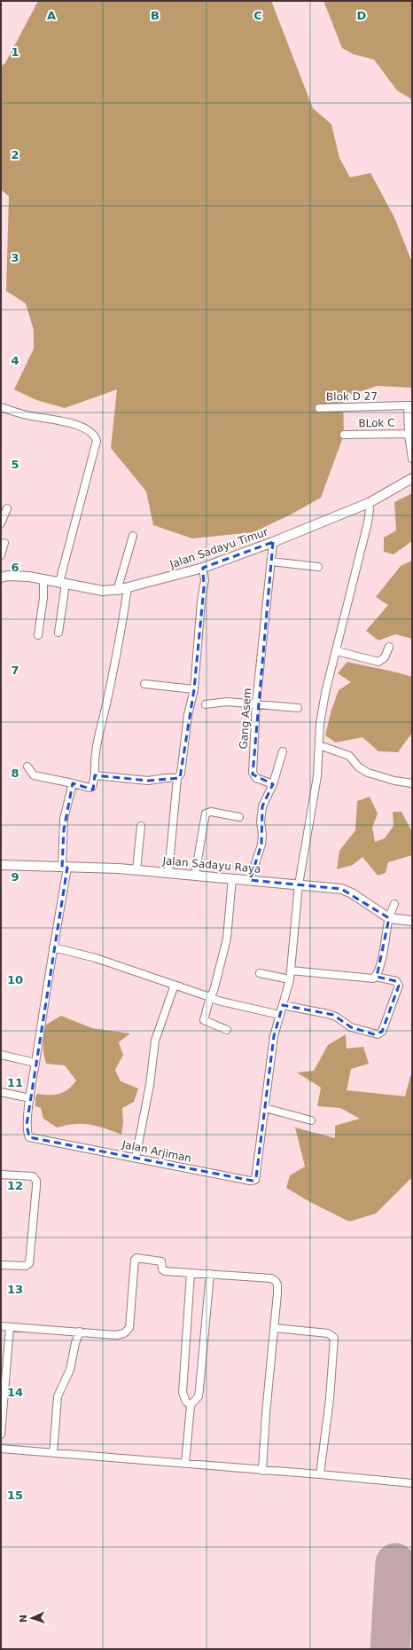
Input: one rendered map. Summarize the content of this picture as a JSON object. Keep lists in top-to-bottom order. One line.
{"streets":{"street":["Blok D 27","BLok C","Jalan Sadayu Timur","Gang Asem","Jalan Sadayu Raya","Jalan Arjiman"]},"crossings":[["Jalan Sadayu Timur","Gang Asem"],["Jalan Sadayu Timur","Jalan Arjiman"],["Jalan Sadayu Raya","Jalan Arjiman"]],"north":"left","grid":{"columns":["A","B","C","D"],"rows":["1","2","3","4","5","6","7","8","9","10","11","12","13","14","15"]}}
